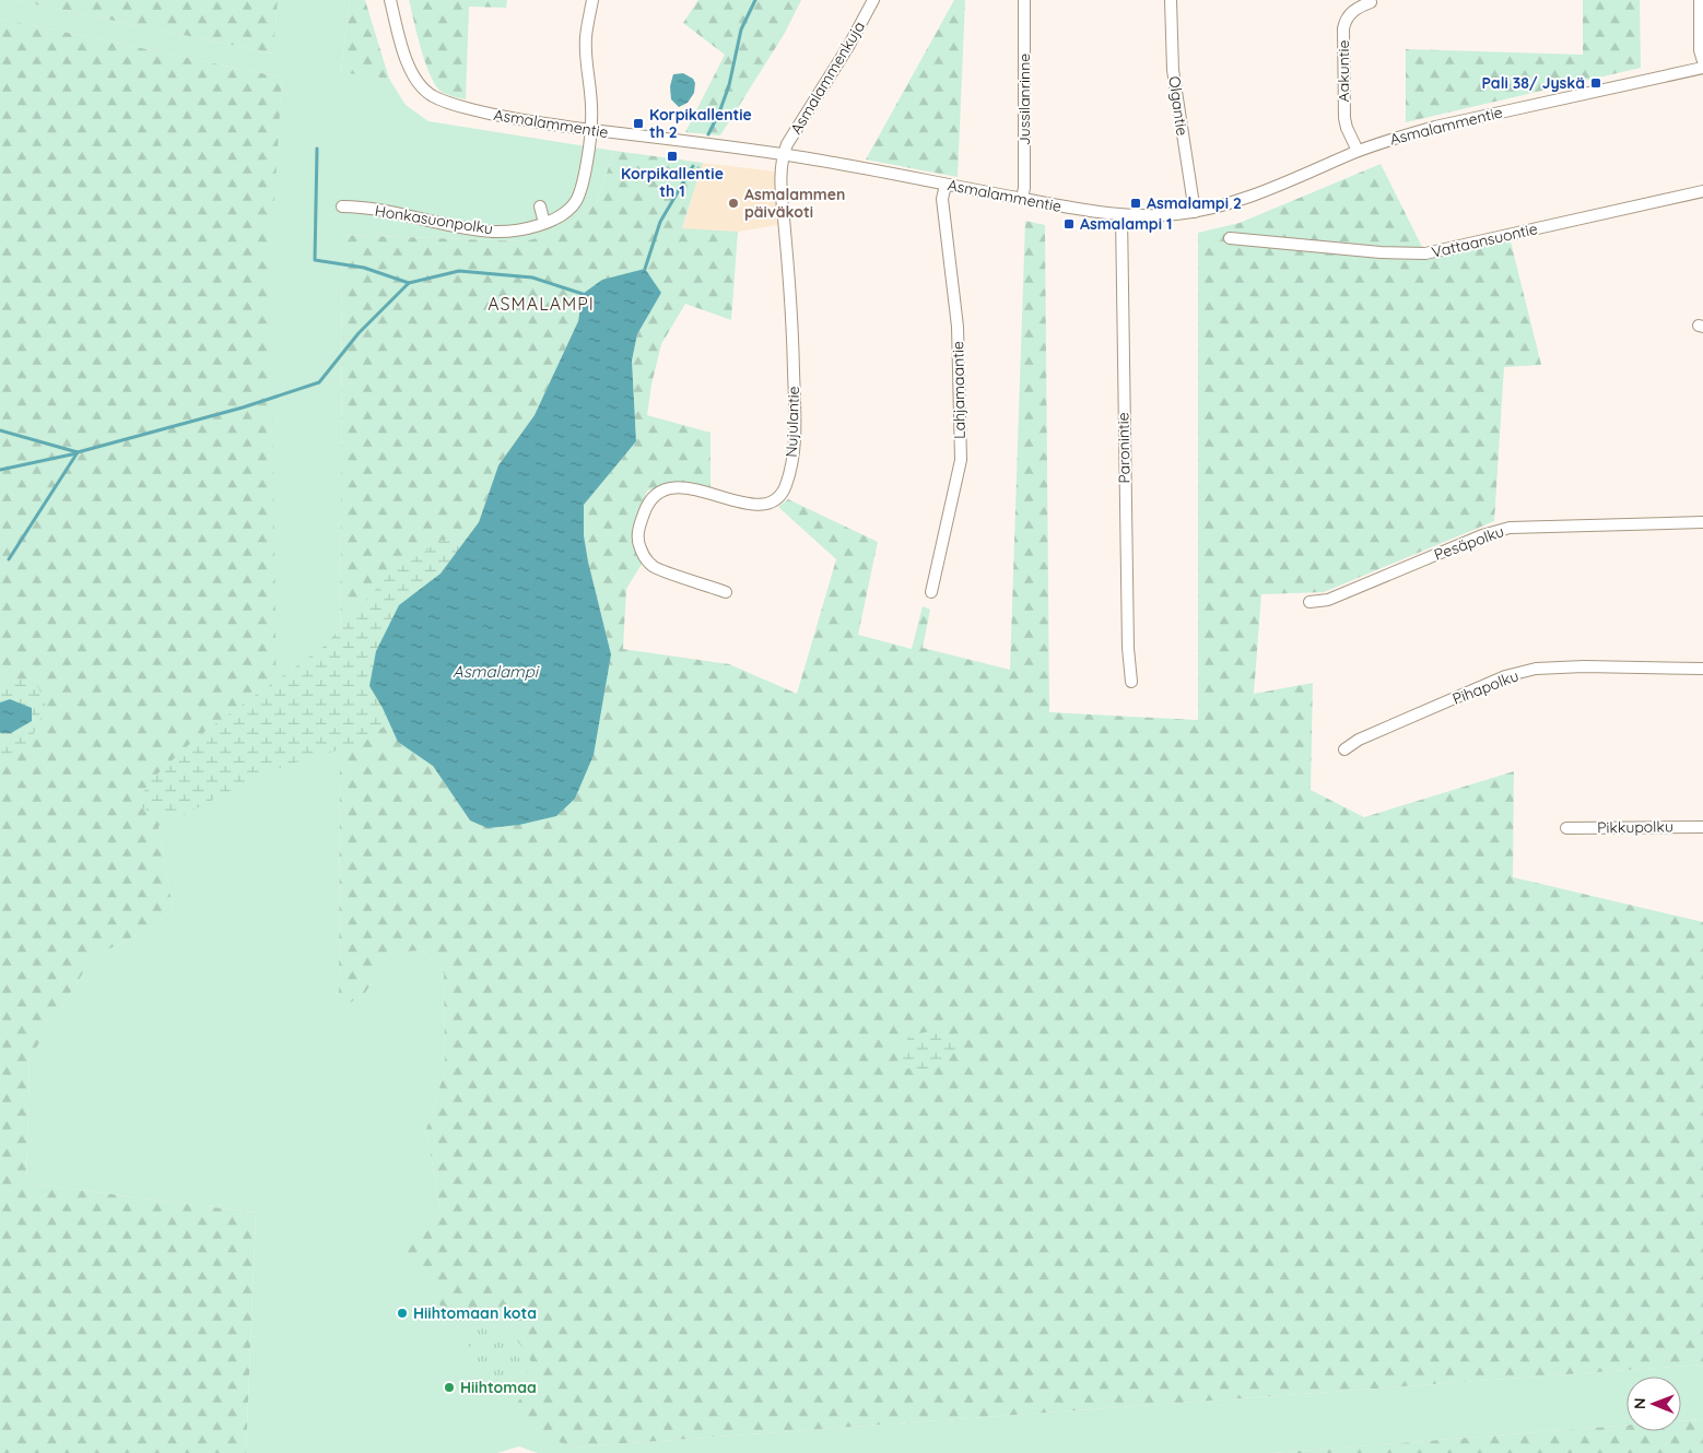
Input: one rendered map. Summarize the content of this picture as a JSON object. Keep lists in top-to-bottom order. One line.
{"streets":{"street":["Aakuntie","Asmalammenkuja","Jussilanrinne","Olgantie","Asmalammentie","Honkasuonpolku","Vattaansuontie","Lahjamaantie","Nujulantie","Paronintie","Pesäpolku","Pihapolku","Pikkupolku"]},"crossings":[["Aakuntie","Asmalammentie"],["Asmalammenkuja","Asmalammentie"],["Asmalammenkuja","Nujulantie"],["Jussilanrinne","Asmalammentie"],["Olgantie","Asmalammentie"],["Asmalammentie","Honkasuonpolku"],["Asmalammentie","Lahjamaantie"],["Asmalammentie","Nujulantie"],["Asmalammentie","Paronintie"]],"districts":["ASMALAMPI"],"water":["Asmalampi"],"places":{"transit":["Pali 38/ Jyskä","Korpikallentie th 2","Korpikallentie th 1","Asmalampi 2","Asmalampi 1"],"other":["Asmalammen päiväkoti","Hiihtomaan kota","Hiihtomaa"]},"north":"left"}
